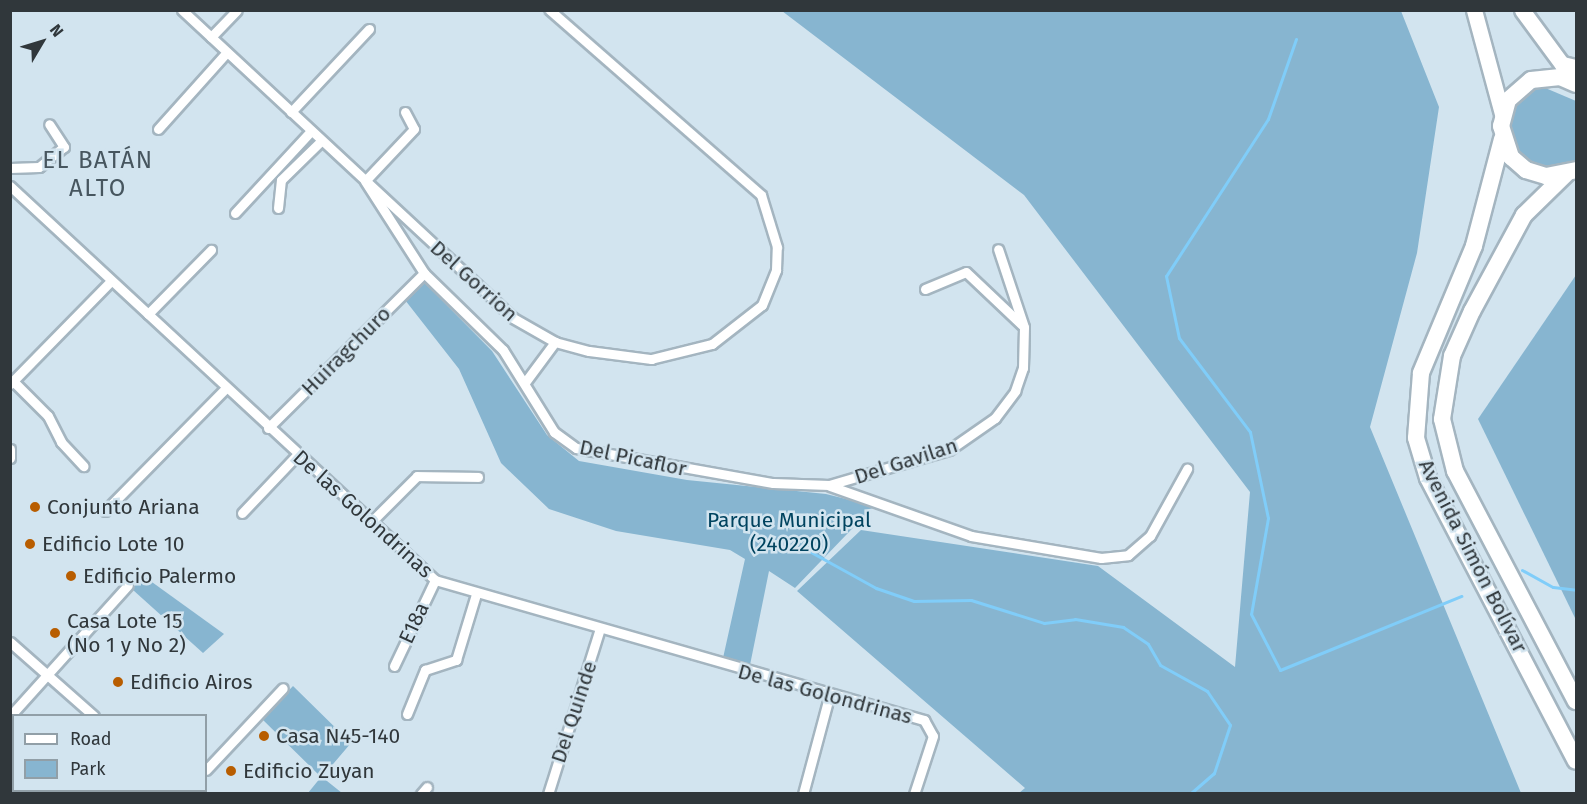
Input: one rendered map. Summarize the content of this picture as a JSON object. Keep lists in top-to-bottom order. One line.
{"streets":{"highway":["Avenida Simón Bolívar"],"street":["Del Gorrion","Huiragchuro","Del Picaflor","Del Gavilan","De las Golondrinas","E18a","Del Quinde"]},"crossings":[["Del Gorrion","Del Picaflor"],["Huiragchuro","Del Picaflor"],["Huiragchuro","De las Golondrinas"],["Del Picaflor","Del Gavilan"],["De las Golondrinas","E18a"],["De las Golondrinas","Del Quinde"]],"districts":["EL BATÁN ALTO"],"parks":["Parque Municipal (240220)"],"places":["Conjunto Ariana","Edificio Lote 10","Edificio Palermo","Casa Lote 15 (No 1 y No 2)","Edificio Airos","Casa N45-140","Edificio Zuyan"],"legend":["Road","Park"],"north":"top right"}
